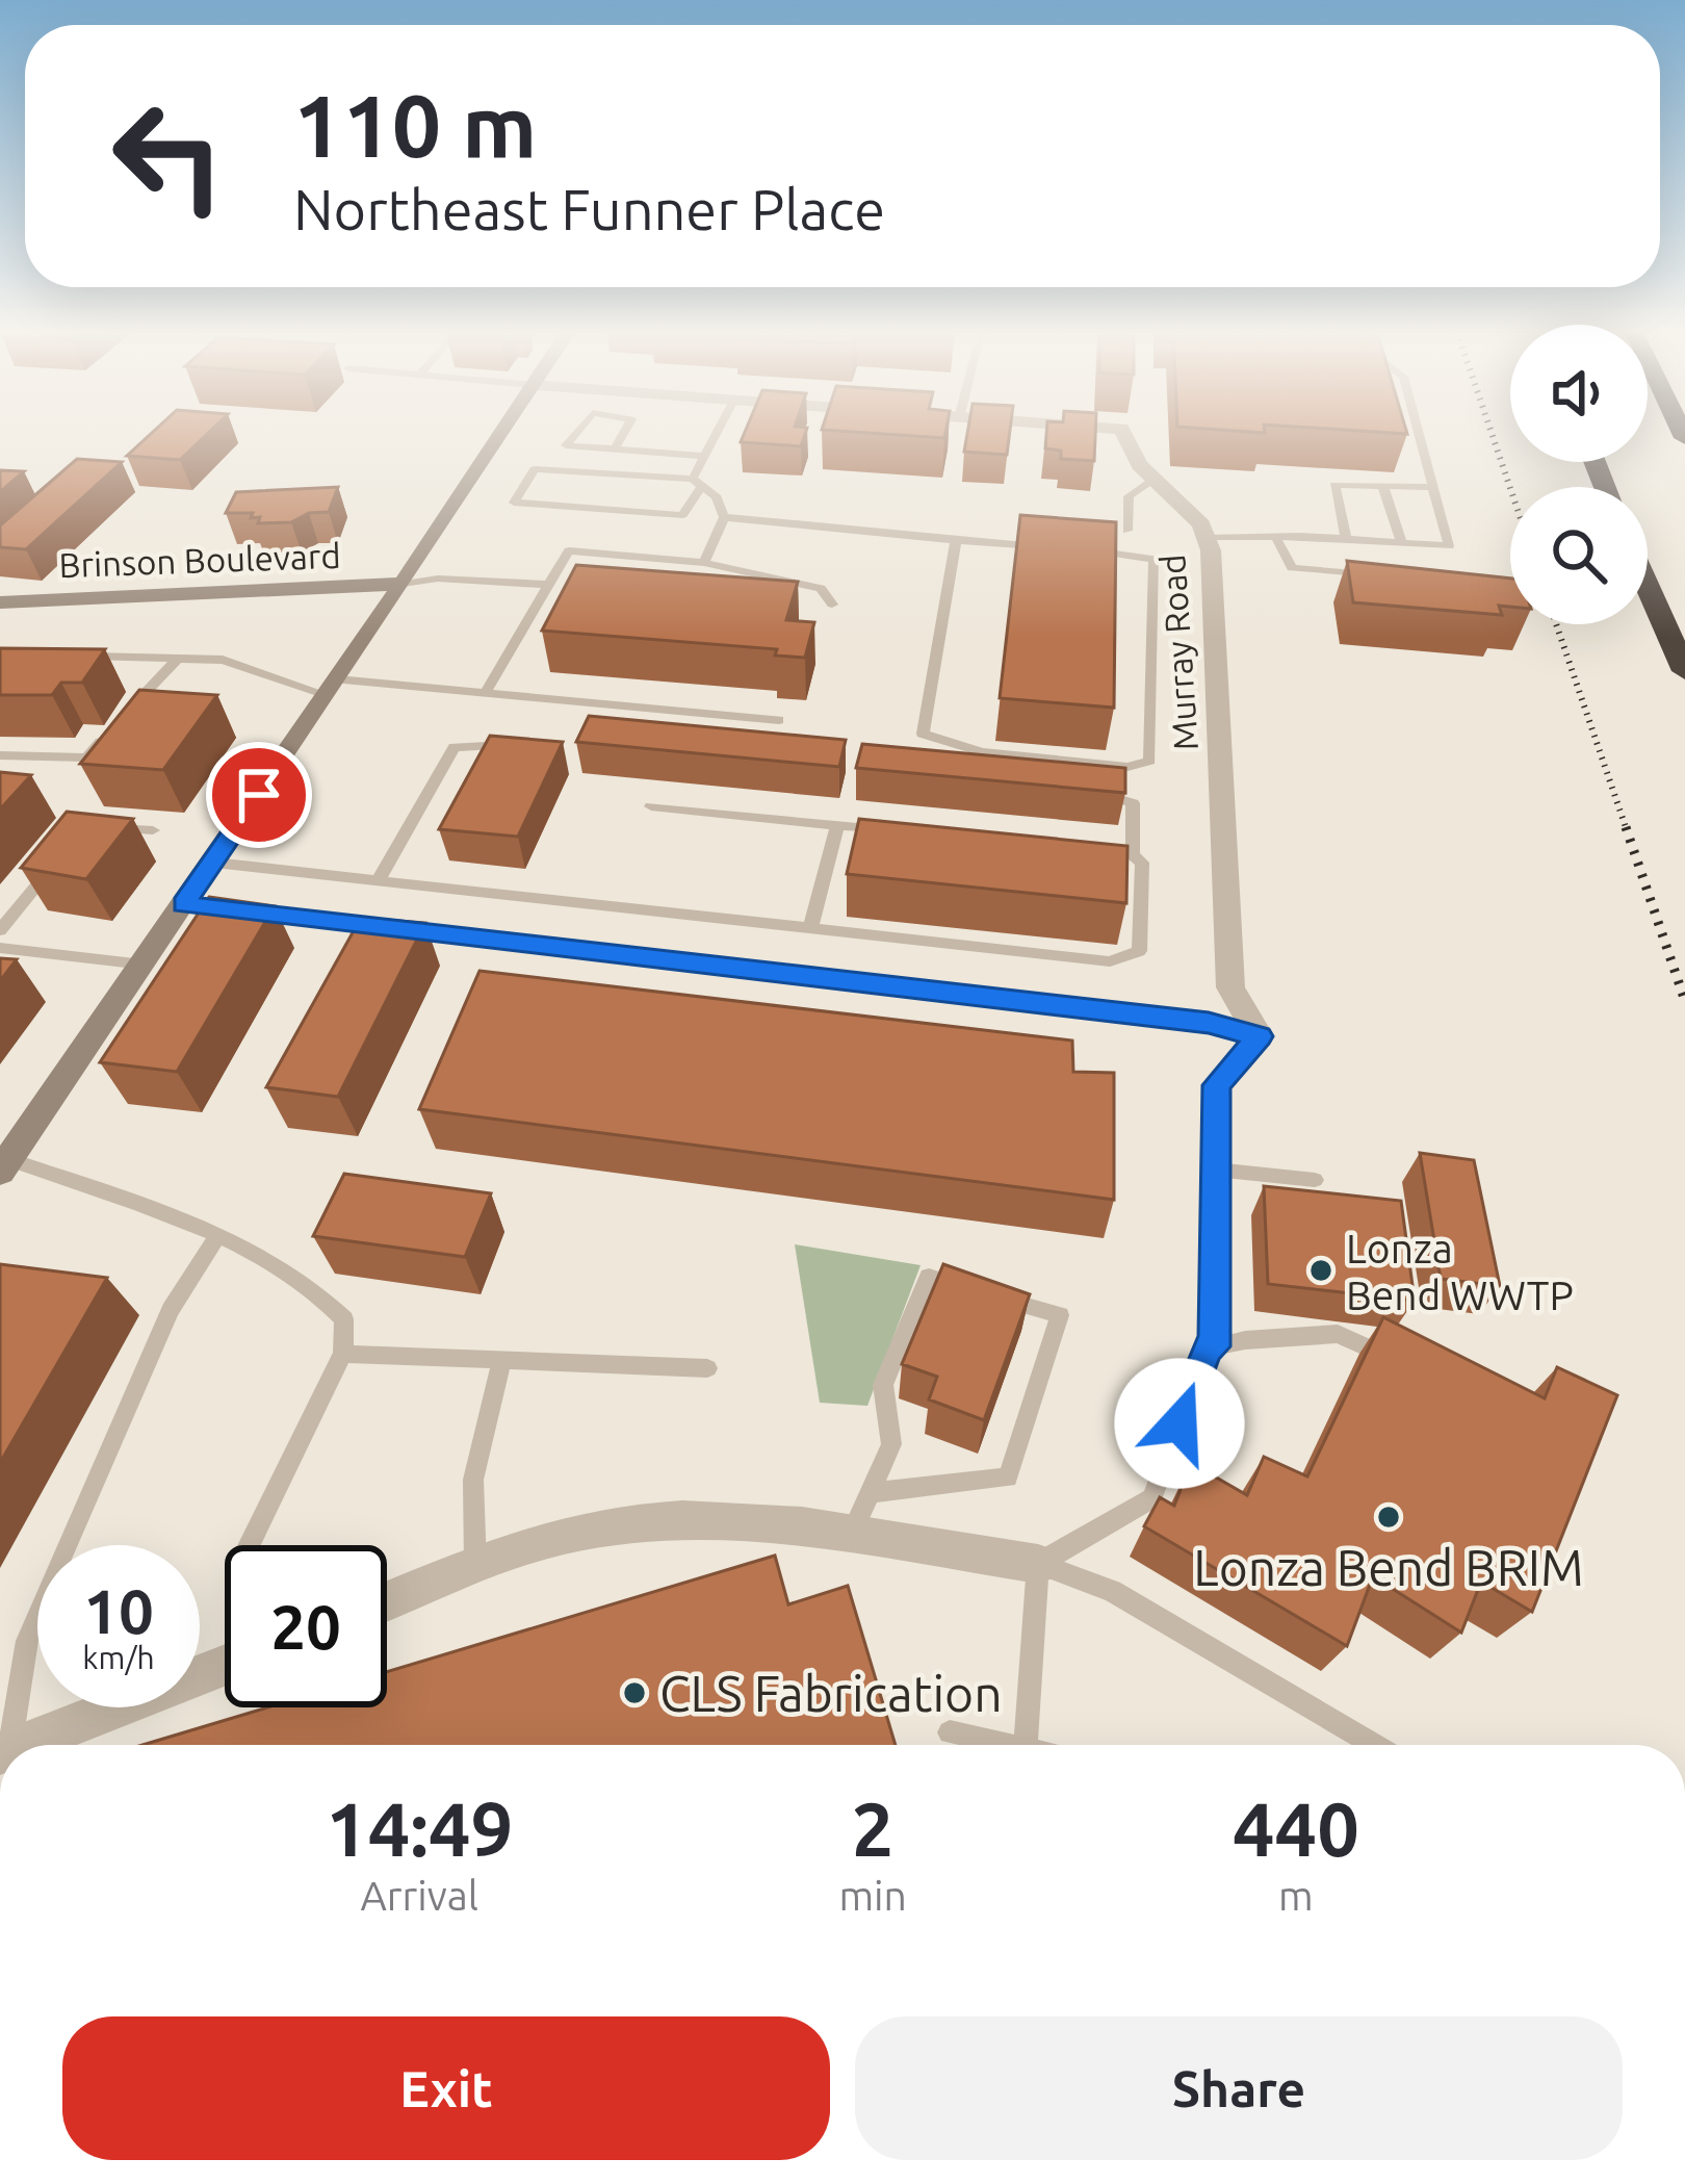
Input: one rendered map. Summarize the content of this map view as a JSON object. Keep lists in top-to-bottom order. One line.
{"streets":{"street":["Brinson Boulevard","Murray Road"]},"places":["Lonza Bend WWTP","Lonza Bend BRIM","CLS Fabrication"],"page":{"turn":["110 m","Northeast Funner Place"],"speed":"10 km/h","limit":"20","eta":["14:49","Arrival","2","min","440","m"],"buttons":["Exit","Share"]}}
